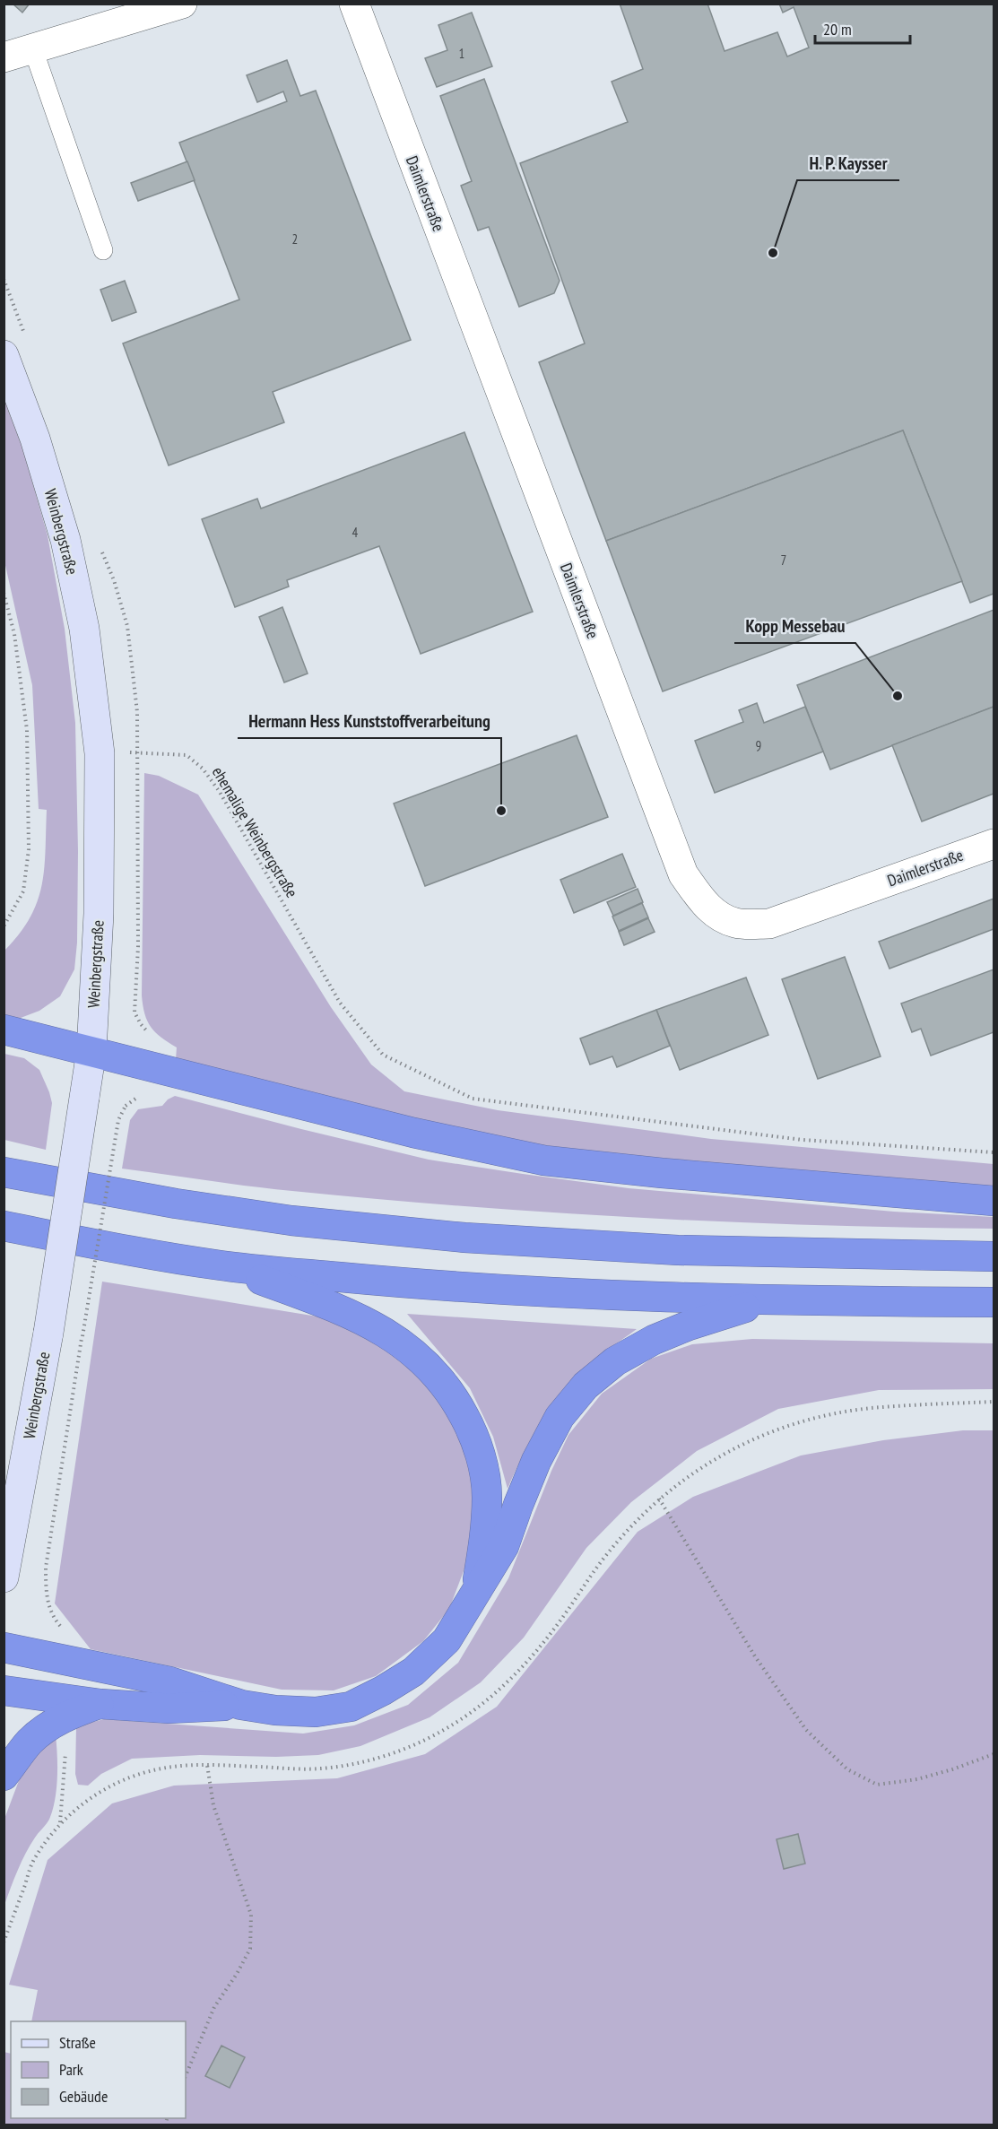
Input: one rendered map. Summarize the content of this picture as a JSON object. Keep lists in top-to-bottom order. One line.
{"streets":{"street":["Daimlerstraße","Weinbergstraße"],"path":["ehemalige Weinbergstraße"]},"crossings":[["Weinbergstraße","ehemalige Weinbergstraße"]],"places":["H. P. Kaysser","Kopp Messebau","Hermann Hess Kunststoffverarbeitung"],"house_numbers":["1","2","4","7","9"],"legend":["Straße","Park","Gebäude"],"scale_bar":"20 m"}
